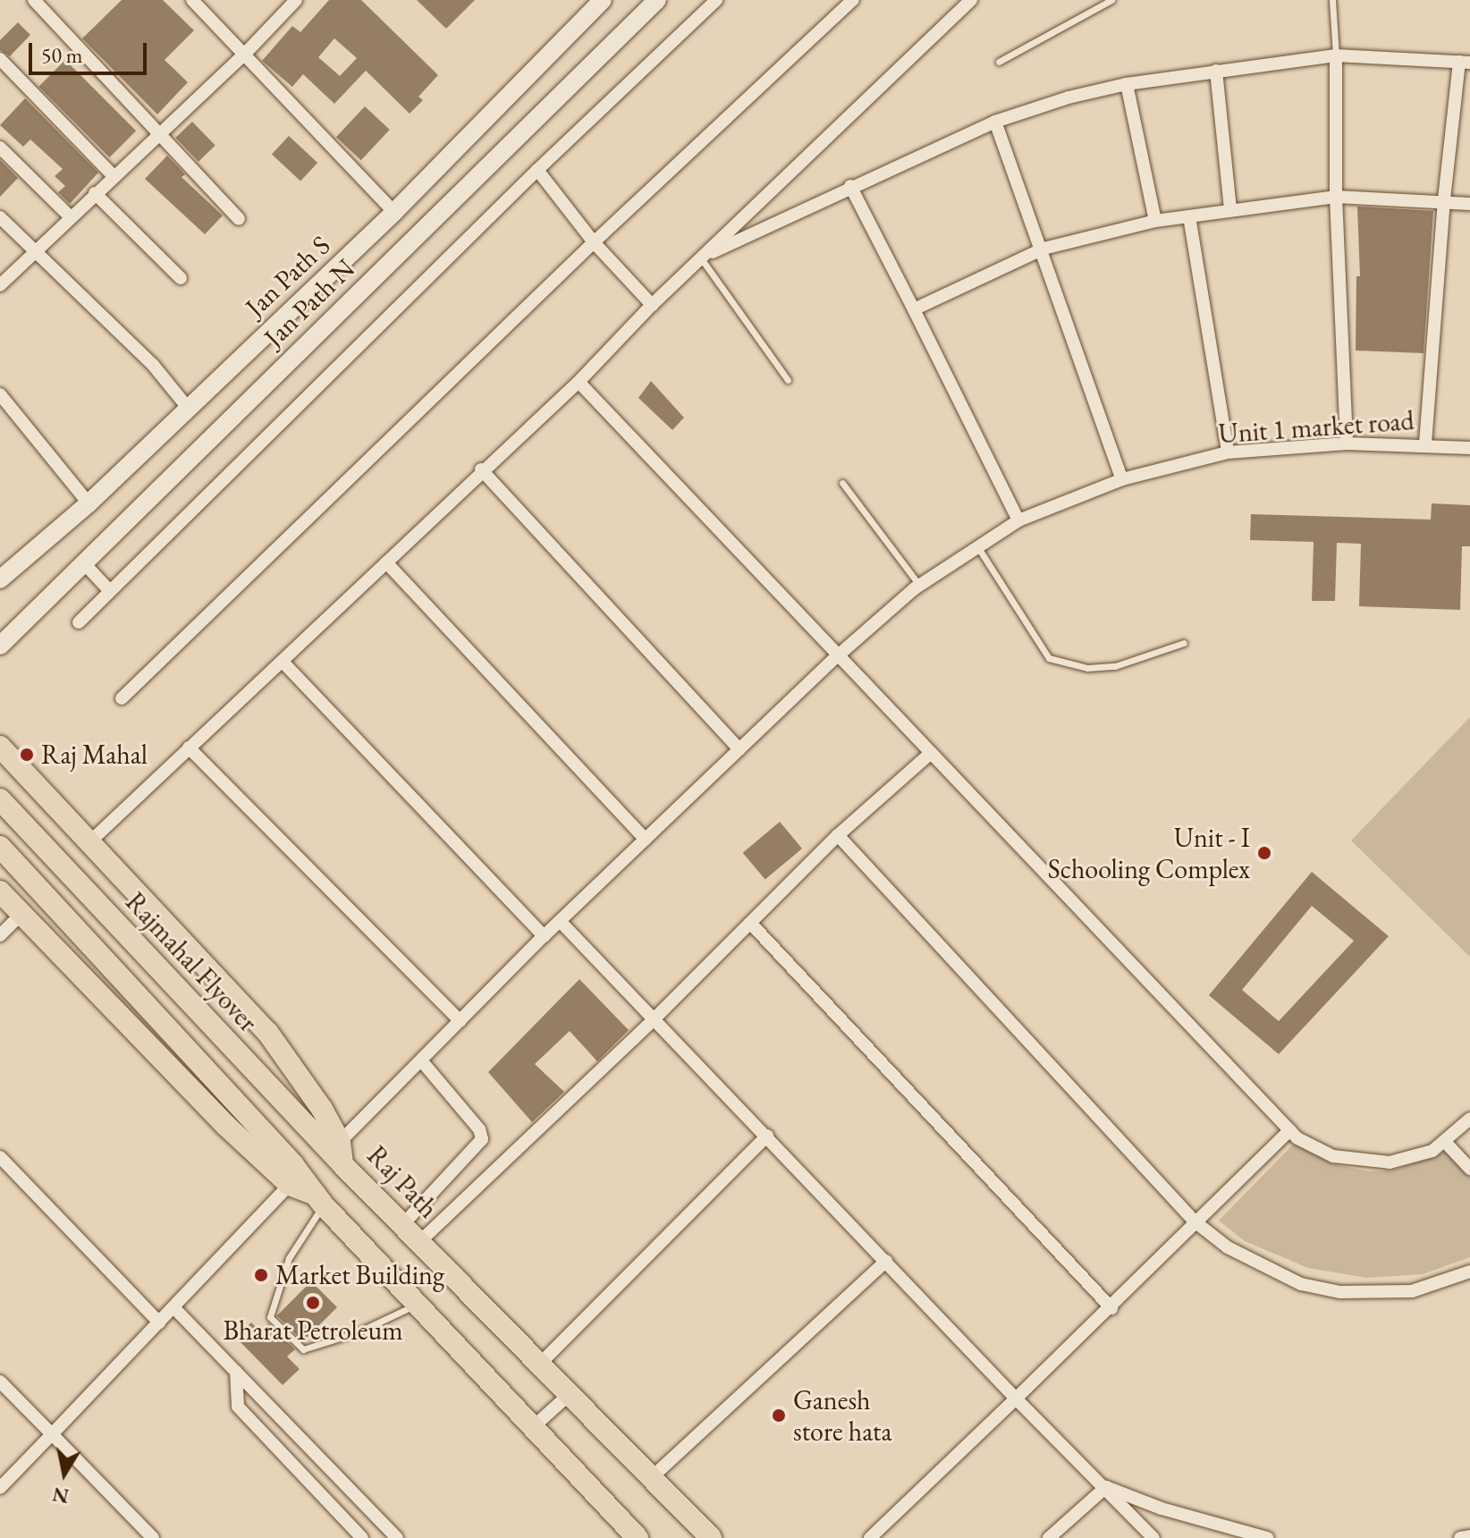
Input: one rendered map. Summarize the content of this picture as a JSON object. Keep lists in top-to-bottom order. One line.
{"streets":{"main road":["Jan Path S","Jan Path N","Rajmahal Flyover","Raj Path"],"street":["Unit 1 market road"]},"crossings":[["Unit 1 market road","Raj Path"],["Rajmahal Flyover","Raj Path"]],"places":["Raj Mahal","Unit - I Schooling Complex","Market Building","Bharat Petroleum","Ganesh store hata"],"scale_bar":"50 m","north":"bottom"}
